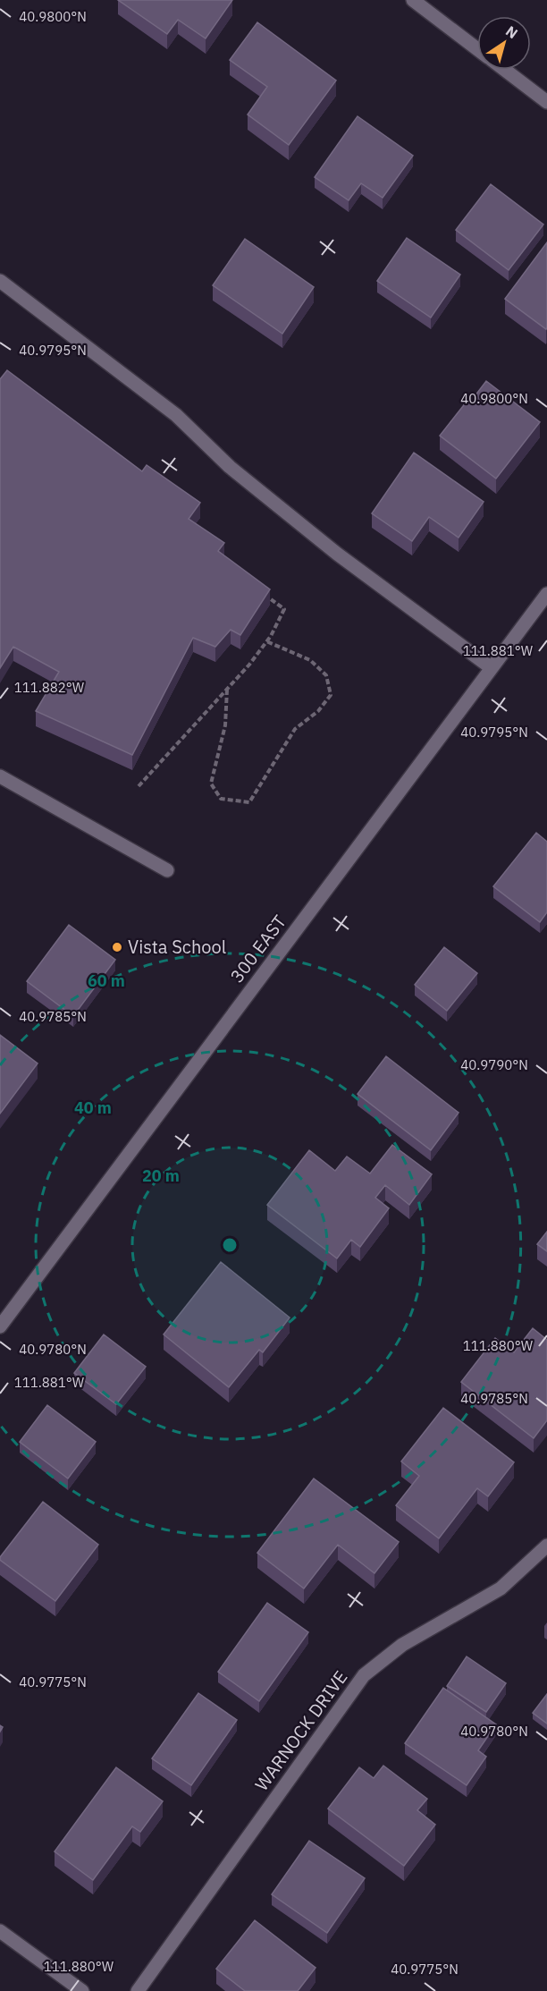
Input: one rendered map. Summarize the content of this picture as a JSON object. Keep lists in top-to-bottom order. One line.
{"streets":{"street":["300 EAST","WARNOCK DRIVE"]},"places":["Vista School"],"north":"top right","coordinates":["40.9800°N","40.9795°N","111.881°W","111.882°W","40.9785°N","40.9790°N","111.880°W","40.9780°N","40.9775°N"],"rings":["60 m","40 m","20 m"]}
